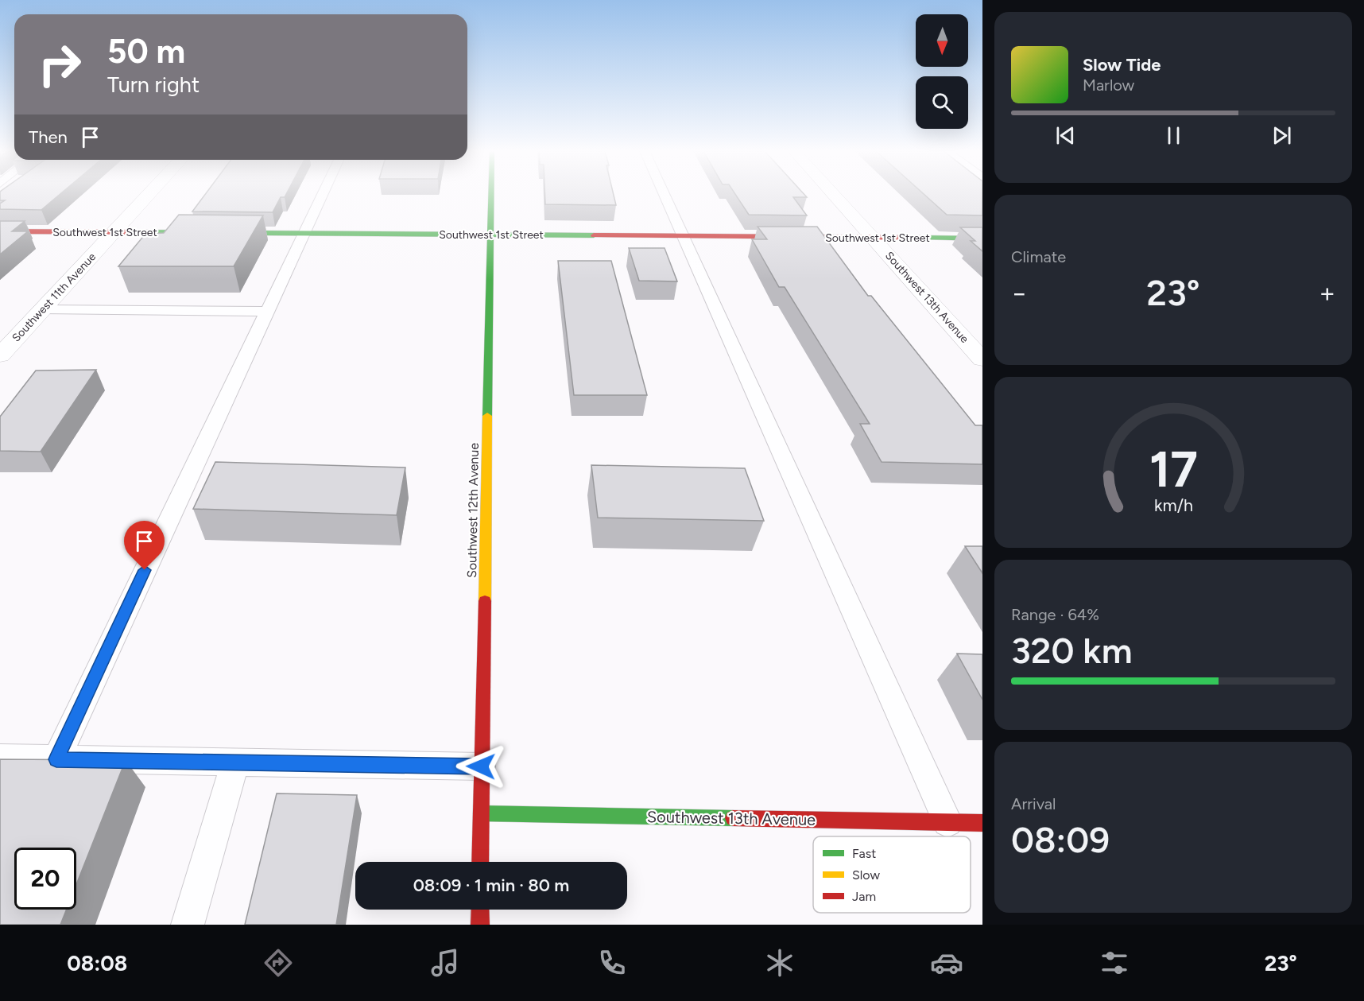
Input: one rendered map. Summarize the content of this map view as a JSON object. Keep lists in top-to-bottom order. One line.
{"streets":{"street":["Southwest 1st Street","Southwest 11th Avenue","Southwest 13th Avenue","Southwest 12th Avenue"]},"crossings":[["Southwest 1st Street","Southwest 11th Avenue"],["Southwest 1st Street","Southwest 13th Avenue"],["Southwest 1st Street","Southwest 12th Avenue"],["Southwest 13th Avenue","Southwest 12th Avenue"]],"legend":["Fast","Slow","Jam"],"north":"bottom","page":{"turn":["50 m","Turn right"],"song":["Slow Tide","Marlow"],"then":"Then","tile":["Climate",["Range · 64%","320 km"],["Arrival","08:09"]],"heat":["−","23°","+"],"limit":"20","trip":"08:09 · 1 min · 80 m","tabs":["08:08","23°"],"gauge":["17","km/h"]}}
